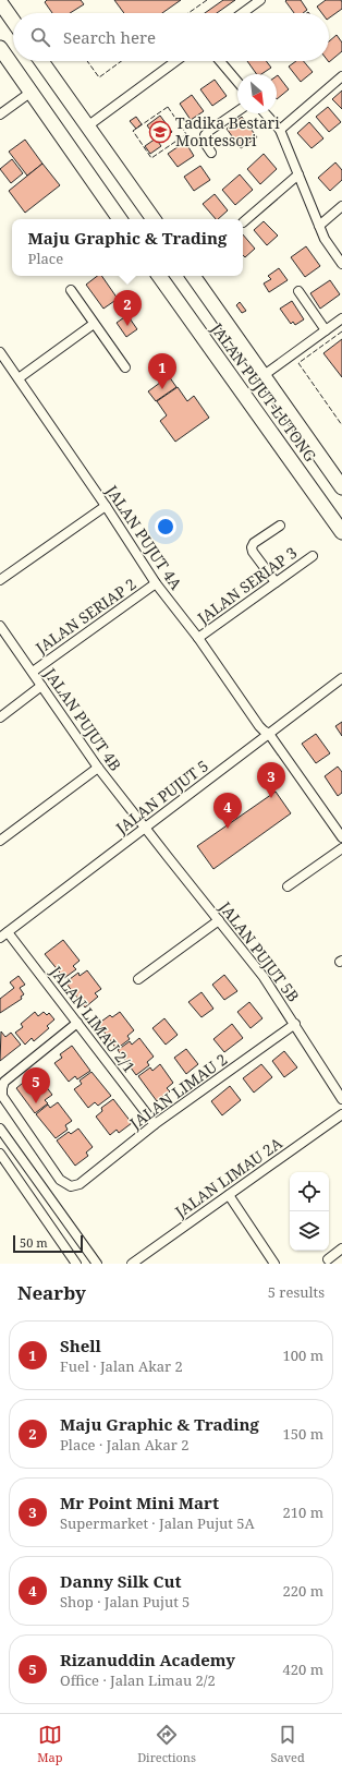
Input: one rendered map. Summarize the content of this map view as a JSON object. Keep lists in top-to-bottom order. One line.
{"streets":{"highway":["JALAN PUJUT-LUTONG"],"street":["JALAN PUJUT 4A","JALAN SERIAP 3","JALAN SERIAP 2","JALAN PUJUT 4B","JALAN PUJUT 5","JALAN PUJUT 5B","JALAN LIMAU 2/1","JALAN LIMAU 2","JALAN LIMAU 2A"]},"crossings":[["JALAN PUJUT 4A","JALAN SERIAP 3"],["JALAN PUJUT 4A","JALAN SERIAP 2"],["JALAN PUJUT 4A","JALAN PUJUT 5"],["JALAN SERIAP 2","JALAN PUJUT 4B"],["JALAN PUJUT 4B","JALAN PUJUT 5"],["JALAN PUJUT 4B","JALAN PUJUT 5B"],["JALAN PUJUT 5","JALAN PUJUT 5B"],["JALAN PUJUT 5","JALAN LIMAU 2/1"],["JALAN PUJUT 5B","JALAN LIMAU 2"],["JALAN LIMAU 2/1","JALAN LIMAU 2"]],"places":{"school or university":["Tadika Bestari Montessori"]},"scale_bar":"50 m","north":"bottom right","page":{"search":"Search here","popup":["Maju Graphic & Trading","Place"],"pins":["2","1","3","4","5"],"scale":"50 m","heading":["Nearby","5 results"],"list":[{"mark":"1","name":"Shell","note":"Fuel · Jalan Akar 2","value":"100 m"},{"mark":"2","name":"Maju Graphic & Trading","note":"Place · Jalan Akar 2","value":"150 m"},{"mark":"3","name":"Mr Point Mini Mart","note":"Supermarket · Jalan Pujut 5A","value":"210 m"},{"mark":"4","name":"Danny Silk Cut","note":"Shop · Jalan Pujut 5","value":"220 m"},{"mark":"5","name":"Rizanuddin Academy","note":"Office · Jalan Limau 2/2","value":"420 m"}],"nav":["Map","Directions","Saved"]}}
